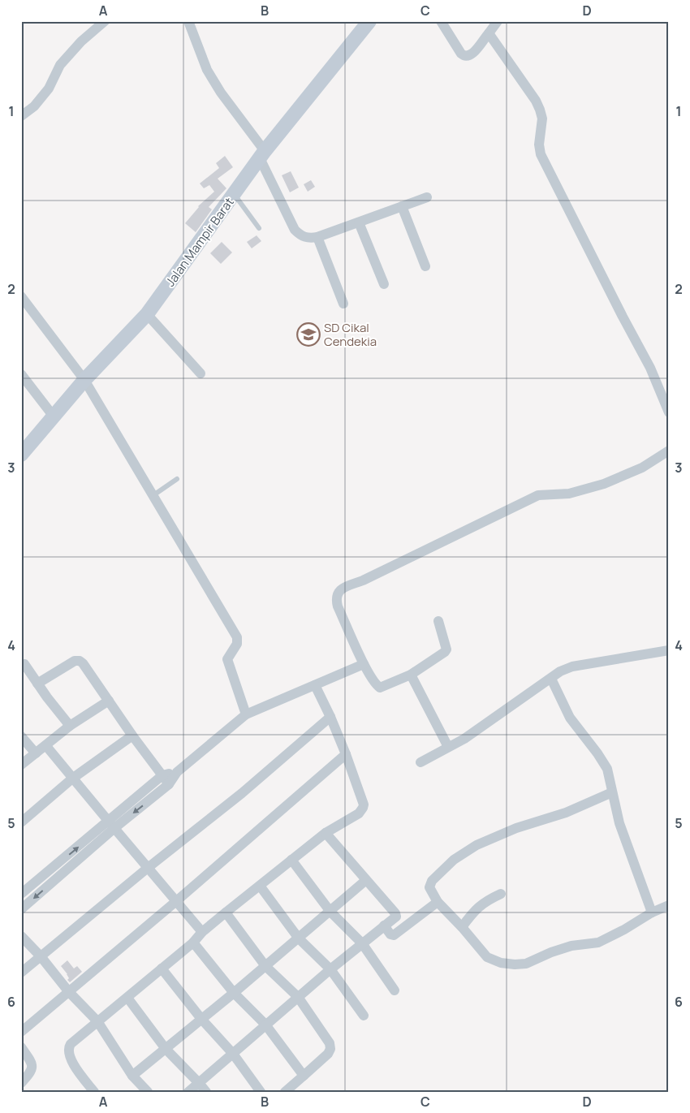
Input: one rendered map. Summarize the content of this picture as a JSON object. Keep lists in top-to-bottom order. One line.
{"streets":{"street":["Jalan Mampir Barat"]},"places":{"school or university":["SD Cikal Cendekia"]},"grid":{"columns":["A","B","C","D"],"rows":["1","2","3","4","5","6"]}}
